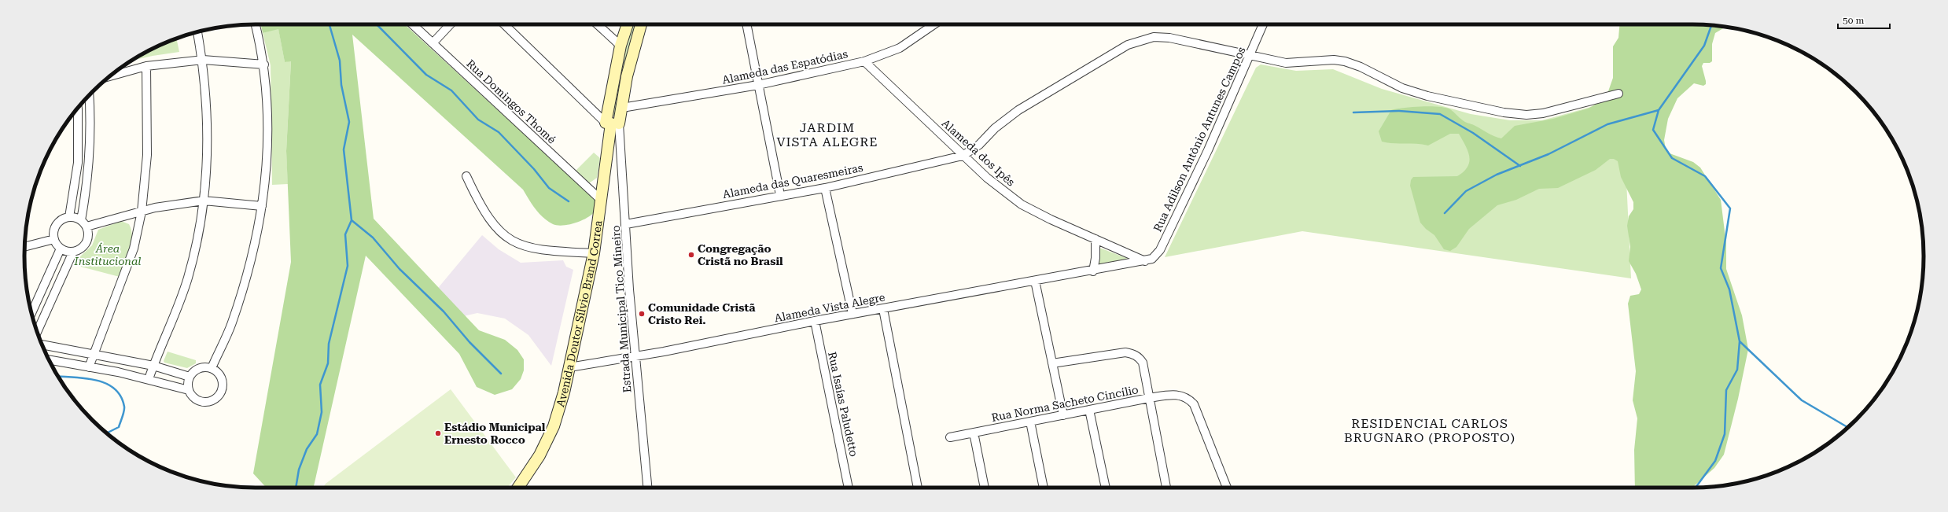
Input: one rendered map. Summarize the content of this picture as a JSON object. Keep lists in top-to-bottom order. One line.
{"streets":{"main road":["Avenida Doutor Sílvio Brand Correa"],"street":["Alameda das Espatódias","Rua Domingos Thomé","Rua Adilson Antônio Antunes Campos","Alameda dos Ipês","Alameda das Quaresmeiras","Alameda Vista Alegre","Estrada Municipal Tico Mineiro","Rua Norma Sacheto Cincílio","Rua Isaías Paludetto"]},"crossings":[["Alameda das Espatódias","Alameda dos Ipês"],["Rua Domingos Thomé","Avenida Doutor Sílvio Brand Correa"],["Rua Adilson Antônio Antunes Campos","Alameda dos Ipês"],["Rua Adilson Antônio Antunes Campos","Alameda das Quaresmeiras"],["Rua Adilson Antônio Antunes Campos","Alameda Vista Alegre"],["Alameda dos Ipês","Alameda das Quaresmeiras"],["Alameda dos Ipês","Alameda Vista Alegre"],["Alameda das Quaresmeiras","Estrada Municipal Tico Mineiro"],["Alameda Vista Alegre","Estrada Municipal Tico Mineiro"],["Alameda Vista Alegre","Avenida Doutor Sílvio Brand Correa"],["Alameda Vista Alegre","Rua Isaías Paludetto"],["Estrada Municipal Tico Mineiro","Avenida Doutor Sílvio Brand Correa"]],"districts":["JARDIM VISTA ALEGRE","RESIDENCIAL CARLOS BRUGNARO (PROPOSTO)"],"parks":["Área Institucional"],"places":["Congregação Cristã no Brasil","Comunidade Cristã Cristo Rei.","Estádio Municipal Ernesto Rocco"],"scale_bar":"50 m"}
